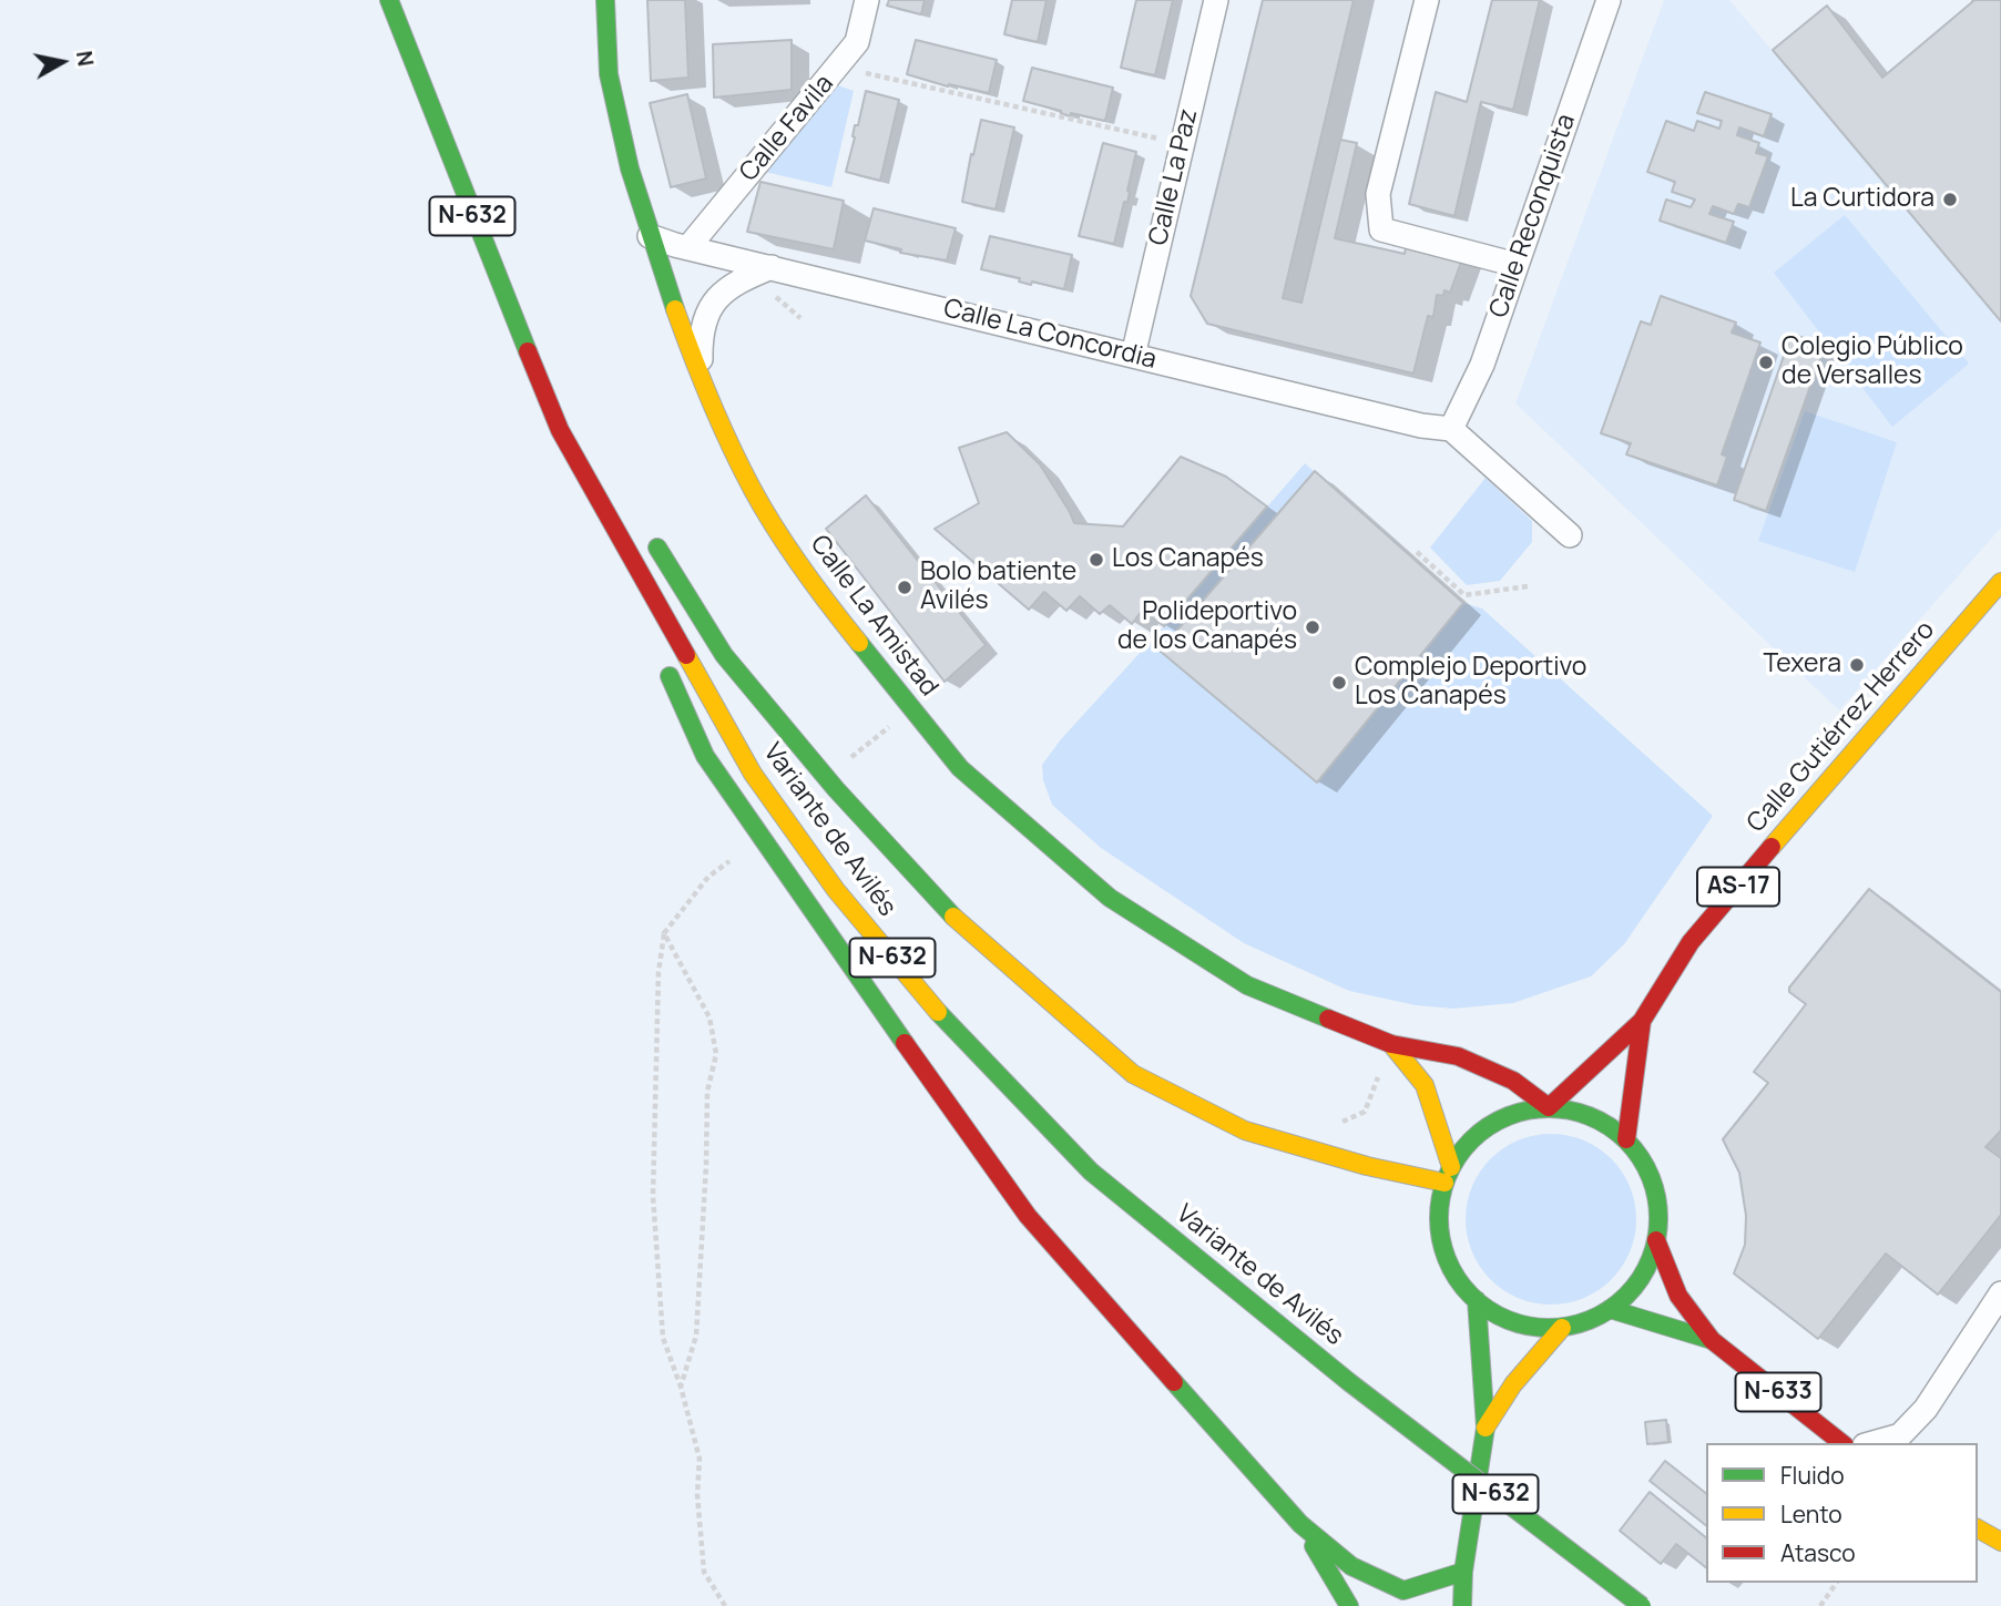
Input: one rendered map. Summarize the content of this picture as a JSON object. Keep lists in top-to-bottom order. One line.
{"streets":{"main road":["N-632","Calle La Amistad","Calle Gutiérrez Herrero","Variante de Avilés","AS-17","N-633"],"street":["Calle Favila","Calle La Paz","Calle Reconquista","Calle La Concordia"]},"crossings":[["Calle Favila","Calle La Concordia"],["Calle La Paz","Calle La Concordia"],["Calle Reconquista","Calle La Concordia"],["Calle La Concordia","Calle La Amistad"],["Calle La Amistad","AS-17"],["Calle La Amistad","N-633"],["Calle Gutiérrez Herrero","AS-17"],["AS-17","N-633"]],"places":["La Curtidora","Colegio Público de Versalles","Los Canapés","Bolo batiente Avilés","Polideportivo de los Canapés","Texera","Complejo Deportivo Los Canapés"],"legend":["Fluido","Lento","Atasco"],"north":"right"}
